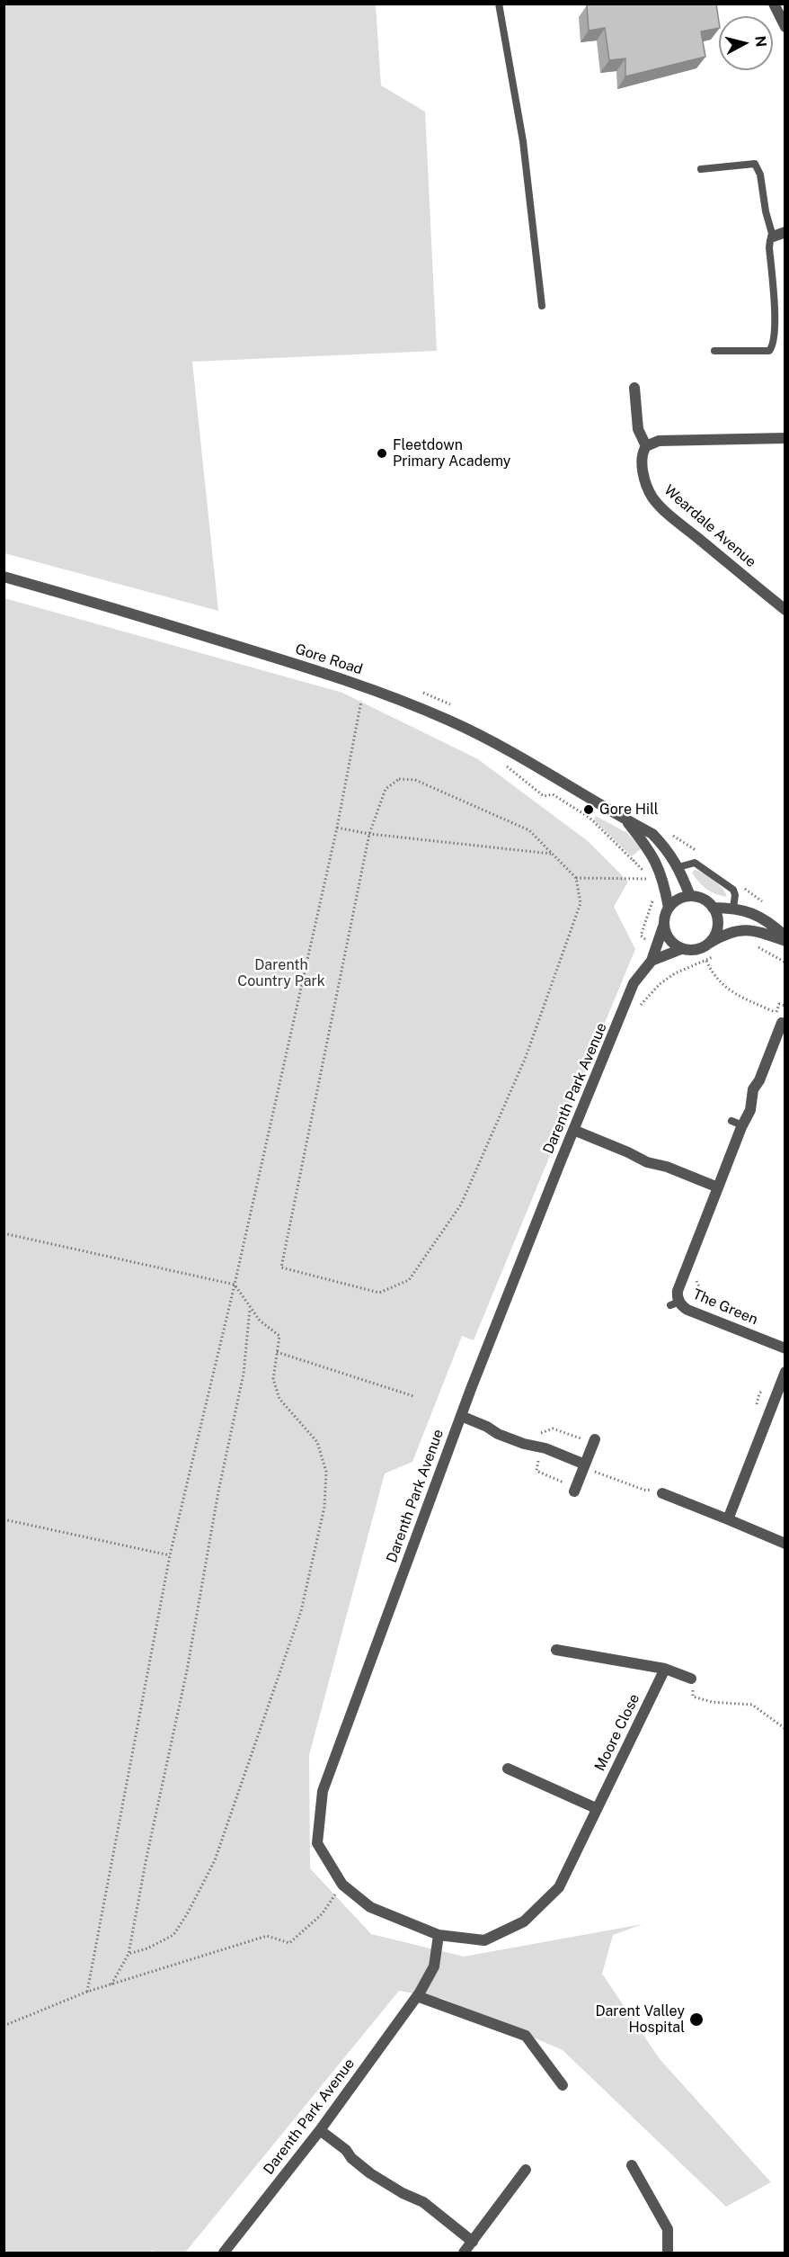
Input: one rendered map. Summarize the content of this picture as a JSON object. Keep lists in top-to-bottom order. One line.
{"streets":{"street":["Weardale Avenue","Gore Road","Darenth Park Avenue","The Green","Moore Close"]},"crossings":[["Gore Road","Darenth Park Avenue"],["Darenth Park Avenue","Moore Close"]],"parks":["Darenth Country Park"],"places":["Fleetdown Primary Academy","Gore Hill","Darent Valley Hospital"],"north":"right"}
